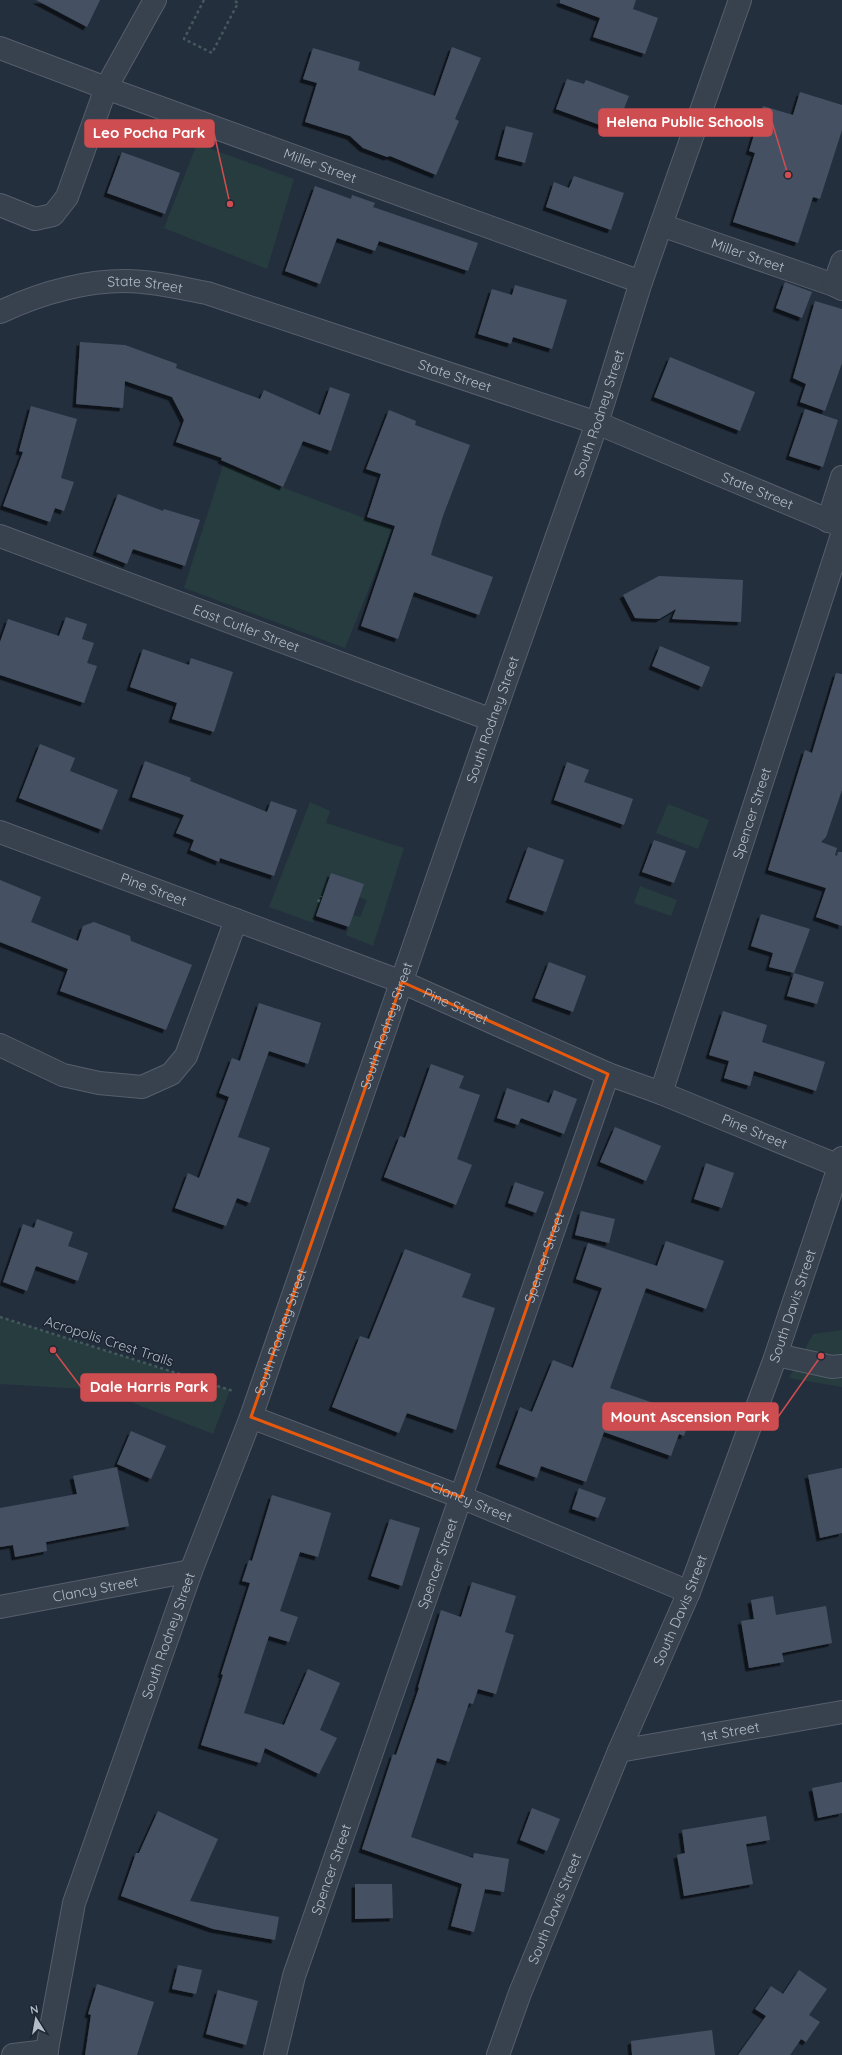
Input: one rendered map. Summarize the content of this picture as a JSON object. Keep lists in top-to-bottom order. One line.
{"streets":{"street":["Miller Street","State Street","South Rodney Street","East Cutler Street","Spencer Street","Pine Street","South Davis Street","Clancy Street","1st Street"],"path":["Acropolis Crest Trails"]},"crossings":[["Miller Street","South Rodney Street"],["State Street","South Rodney Street"],["State Street","Spencer Street"],["South Rodney Street","East Cutler Street"],["South Rodney Street","Pine Street"],["South Rodney Street","Acropolis Crest Trails"],["South Rodney Street","Clancy Street"],["Spencer Street","Pine Street"],["Spencer Street","Clancy Street"],["Pine Street","South Davis Street"],["South Davis Street","Clancy Street"],["South Davis Street","1st Street"],["Acropolis Crest Trails","Clancy Street"]],"places":["Helena Public Schools","Leo Pocha Park","Dale Harris Park","Mount Ascension Park"],"north":"top"}
